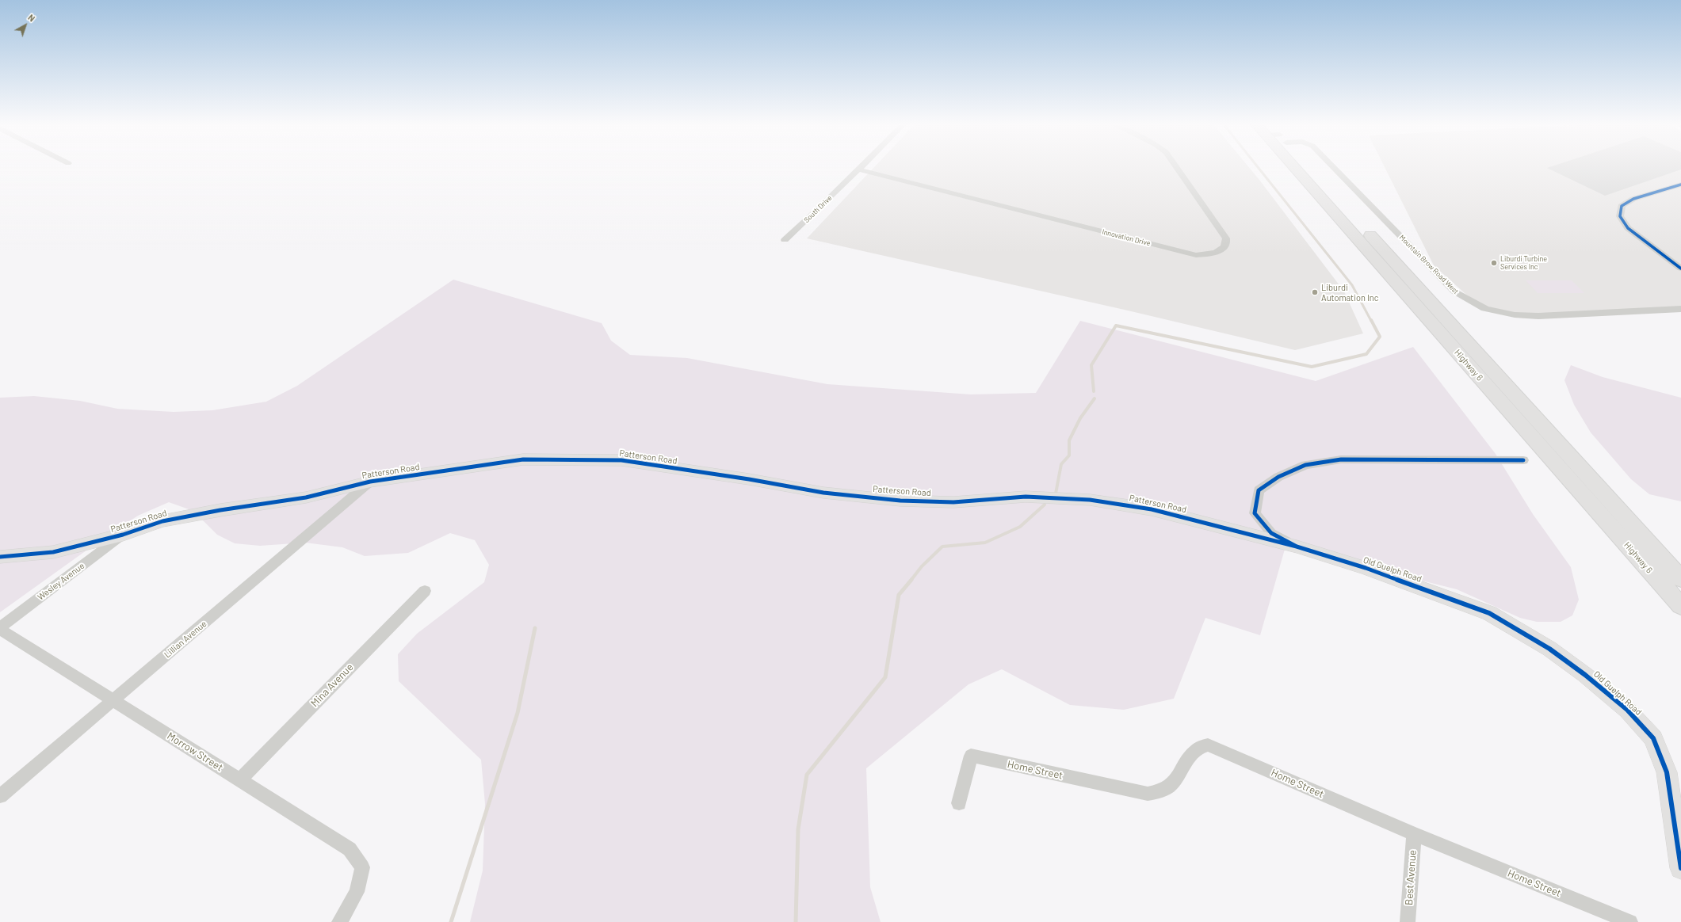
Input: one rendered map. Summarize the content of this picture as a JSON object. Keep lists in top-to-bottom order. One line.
{"streets":{"highway":["Highway 6"],"street":["South Drive","Innovation Drive","Mountain Brow Road West","Patterson Road","Old Guelph Road","Wesley Avenue","Lillian Avenue","Mina Avenue","Morrow Street","Home Street","Best Avenue"]},"crossings":[["South Drive","Innovation Drive"],["Patterson Road","Old Guelph Road"],["Patterson Road","Wesley Avenue"],["Patterson Road","Lillian Avenue"],["Wesley Avenue","Morrow Street"],["Lillian Avenue","Morrow Street"],["Mina Avenue","Morrow Street"],["Home Street","Best Avenue"]],"places":["Liburdi Turbine Services Inc","Liburdi Automation Inc"],"north":"top right"}
